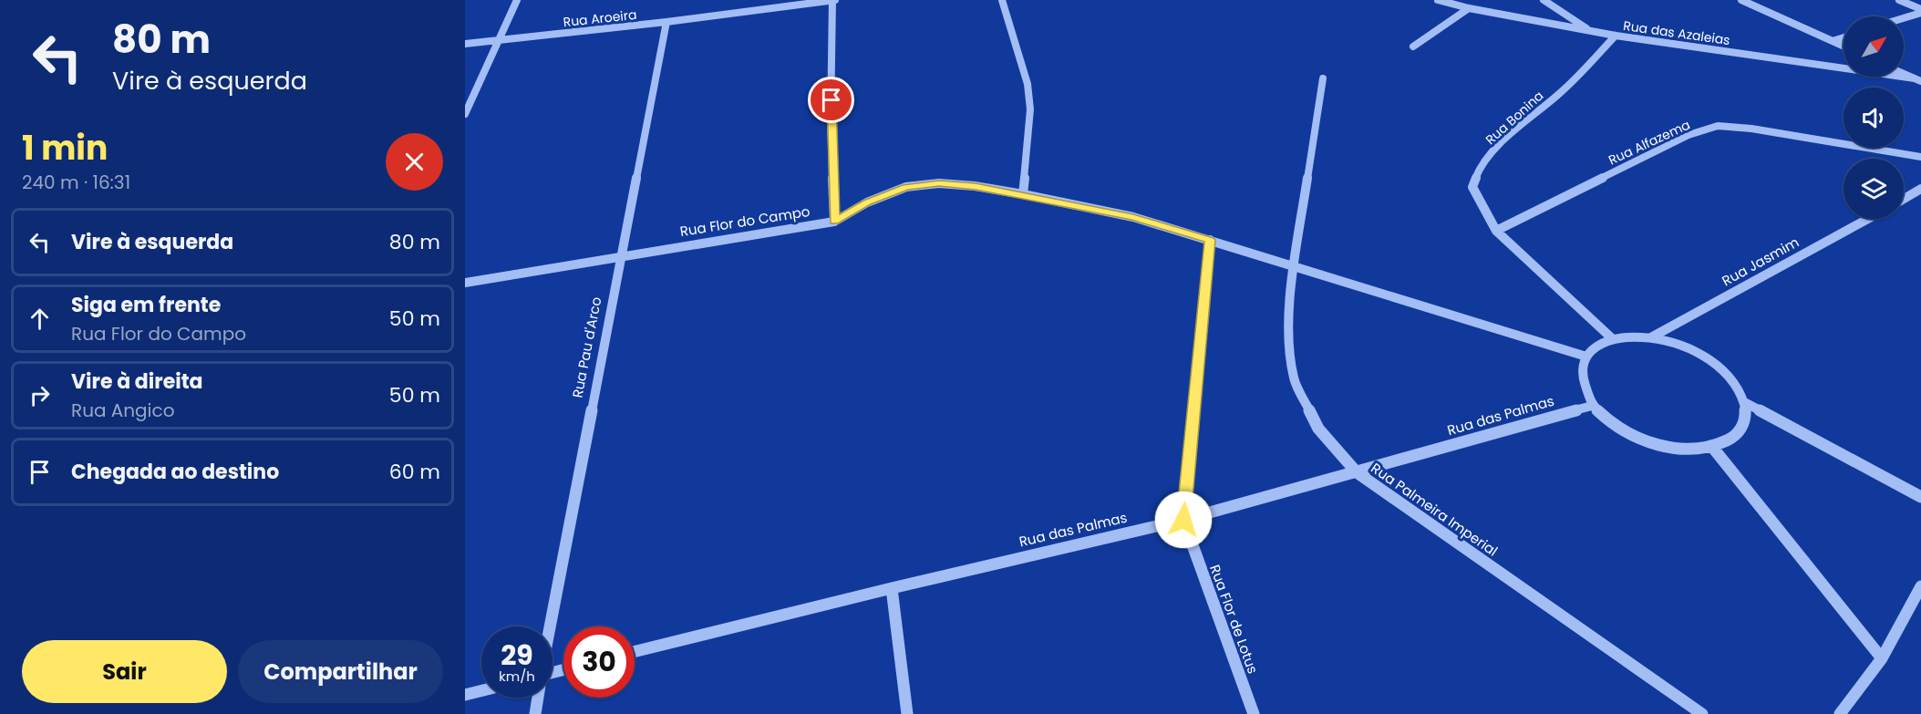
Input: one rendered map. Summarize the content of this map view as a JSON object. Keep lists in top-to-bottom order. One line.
{"streets":{"street":["Rua Aroeira","Rua das Azaleias","Rua Bonina","Rua Alfazema","Rua Flor do Campo","Rua Jasmim","Rua Pau d'Arco","Rua das Palmas","Rua Palmeira Imperial","Rua Flor de Lotus"]},"crossings":[["Rua Aroeira","Rua Pau d'Arco"],["Rua das Azaleias","Rua Bonina"],["Rua Bonina","Rua Alfazema"],["Rua Bonina","Rua Flor do Campo"],["Rua Bonina","Rua Jasmim"],["Rua Bonina","Rua das Palmas"],["Rua Flor do Campo","Rua Jasmim"],["Rua Flor do Campo","Rua Pau d'Arco"],["Rua Flor do Campo","Rua das Palmas"],["Rua Flor do Campo","Rua Palmeira Imperial"],["Rua Flor do Campo","Rua Flor de Lotus"],["Rua Jasmim","Rua das Palmas"],["Rua das Palmas","Rua Palmeira Imperial"],["Rua das Palmas","Rua Flor de Lotus"]],"north":"top right","page":{"turn":["80 m","Vire à esquerda"],"heading":["1 min","240 m · 16:31"],"list":[{"name":"Vire à esquerda","value":"80 m"},{"name":"Siga em frente","note":"Rua Flor do Campo","value":"50 m"},{"name":"Vire à direita","note":"Rua Angico","value":"50 m"},{"name":"Chegada ao destino","value":"60 m"}],"speed":"29 km/h","limit":"30","buttons":["Sair","Compartilhar"]}}
